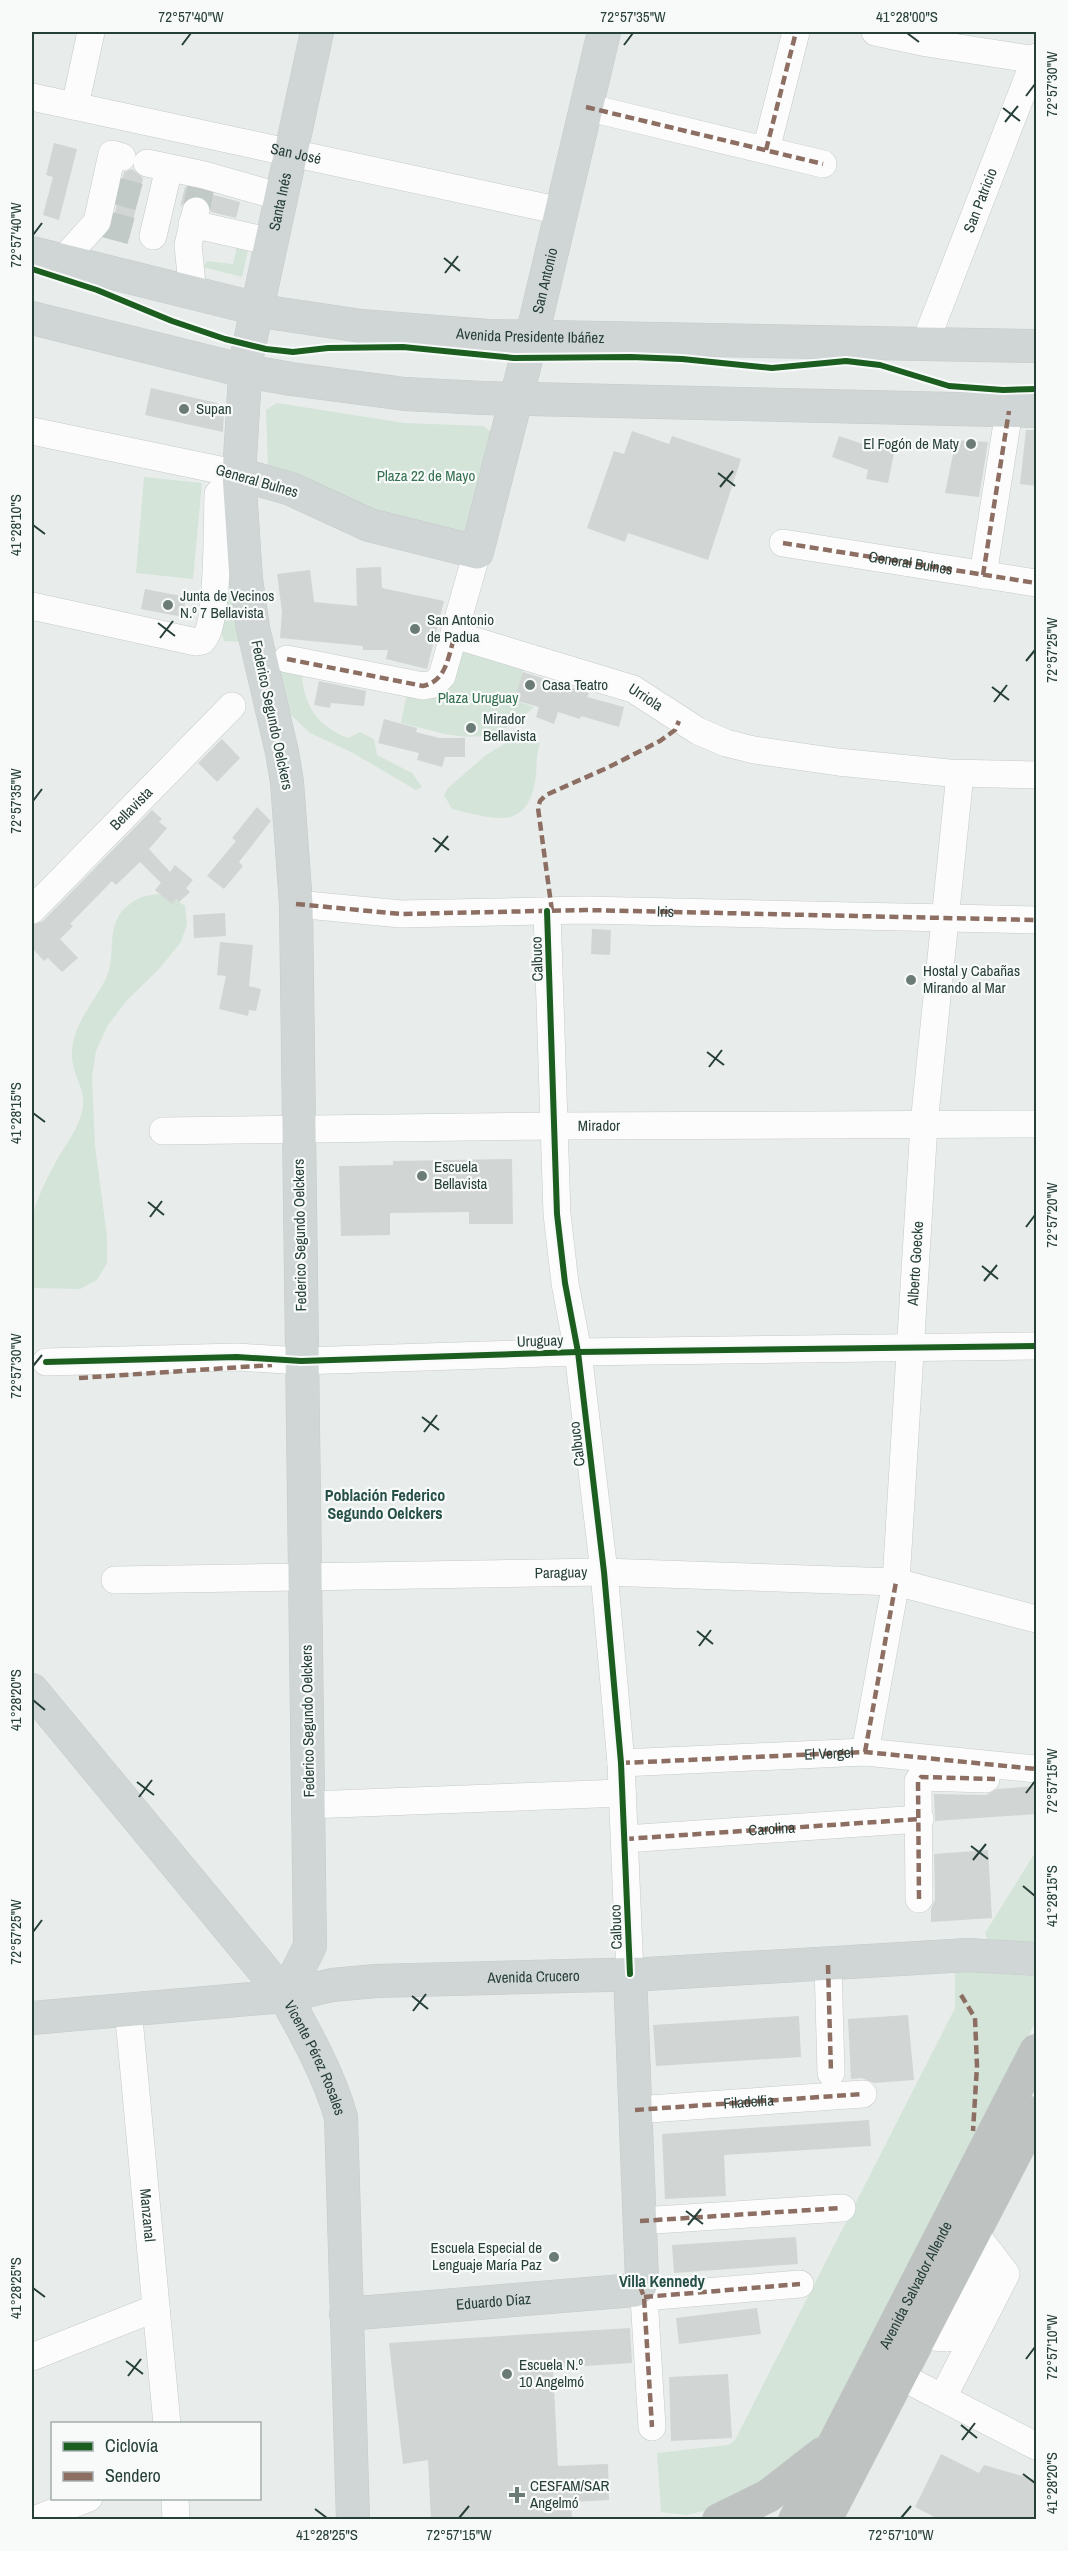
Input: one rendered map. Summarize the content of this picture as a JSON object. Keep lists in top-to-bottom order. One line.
{"streets":{"highway":["Avenida Salvador Allende"],"main road":["Santa Inés","San Antonio","Avenida Presidente Ibáñez","General Bulnes","Federico Segundo Oelckers","Calbuco","Avenida Crucero","Vicente Pérez Rosales","Eduardo Díaz"],"street":["San José","San Patricio","Urriola","Bellavista","Iris","Mirador","Alberto Goecke","Uruguay","Paraguay","El Vergel","Carolina","Filadelfia","Manzanal"]},"crossings":[["San José","Santa Inés"],["San José","San Antonio"],["San Patricio","Avenida Presidente Ibáñez"],["Santa Inés","Avenida Presidente Ibáñez"],["Santa Inés","Federico Segundo Oelckers"],["San Antonio","Avenida Presidente Ibáñez"],["San Antonio","General Bulnes"],["San Antonio","Urriola"],["General Bulnes","Federico Segundo Oelckers"],["Urriola","Alberto Goecke"],["Federico Segundo Oelckers","Iris"],["Federico Segundo Oelckers","Mirador"],["Federico Segundo Oelckers","Uruguay"],["Federico Segundo Oelckers","Paraguay"],["Federico Segundo Oelckers","Avenida Crucero"],["Federico Segundo Oelckers","Vicente Pérez Rosales"],["Iris","Calbuco"],["Iris","Alberto Goecke"],["Calbuco","Mirador"],["Calbuco","Uruguay"],["Calbuco","Paraguay"],["Calbuco","El Vergel"],["Calbuco","Carolina"],["Calbuco","Avenida Crucero"],["Calbuco","Filadelfia"],["Calbuco","Eduardo Díaz"],["Mirador","Alberto Goecke"],["Alberto Goecke","Uruguay"],["Alberto Goecke","Paraguay"],["Alberto Goecke","El Vergel"],["Avenida Crucero","Vicente Pérez Rosales"],["Avenida Crucero","Manzanal"],["Vicente Pérez Rosales","Eduardo Díaz"]],"districts":["Población Federico Segundo Oelckers","Villa Kennedy"],"parks":["Plaza 22 de Mayo","Plaza Uruguay"],"places":{"other":["Supan","El Fogón de Maty","Junta de Vecinos N.º 7 Bellavista","San Antonio de Padua","Casa Teatro","Mirador Bellavista","Hostal y Cabañas Mirando al Mar","Escuela Bellavista","Escuela Especial de Lenguaje María Paz","Escuela N.º 10 Angelmó"],"health":["CESFAM/SAR Angelmó"]},"legend":["Ciclovía","Sendero"],"coordinates":["72°57'40\"W","72°57'35\"W","41°28'00\"S","72°57'30\"W","41°28'10\"S","72°57'25\"W","41°28'15\"S","72°57'20\"W","41°28'20\"S","72°57'15\"W","41°28'25\"S","72°57'10\"W"]}
